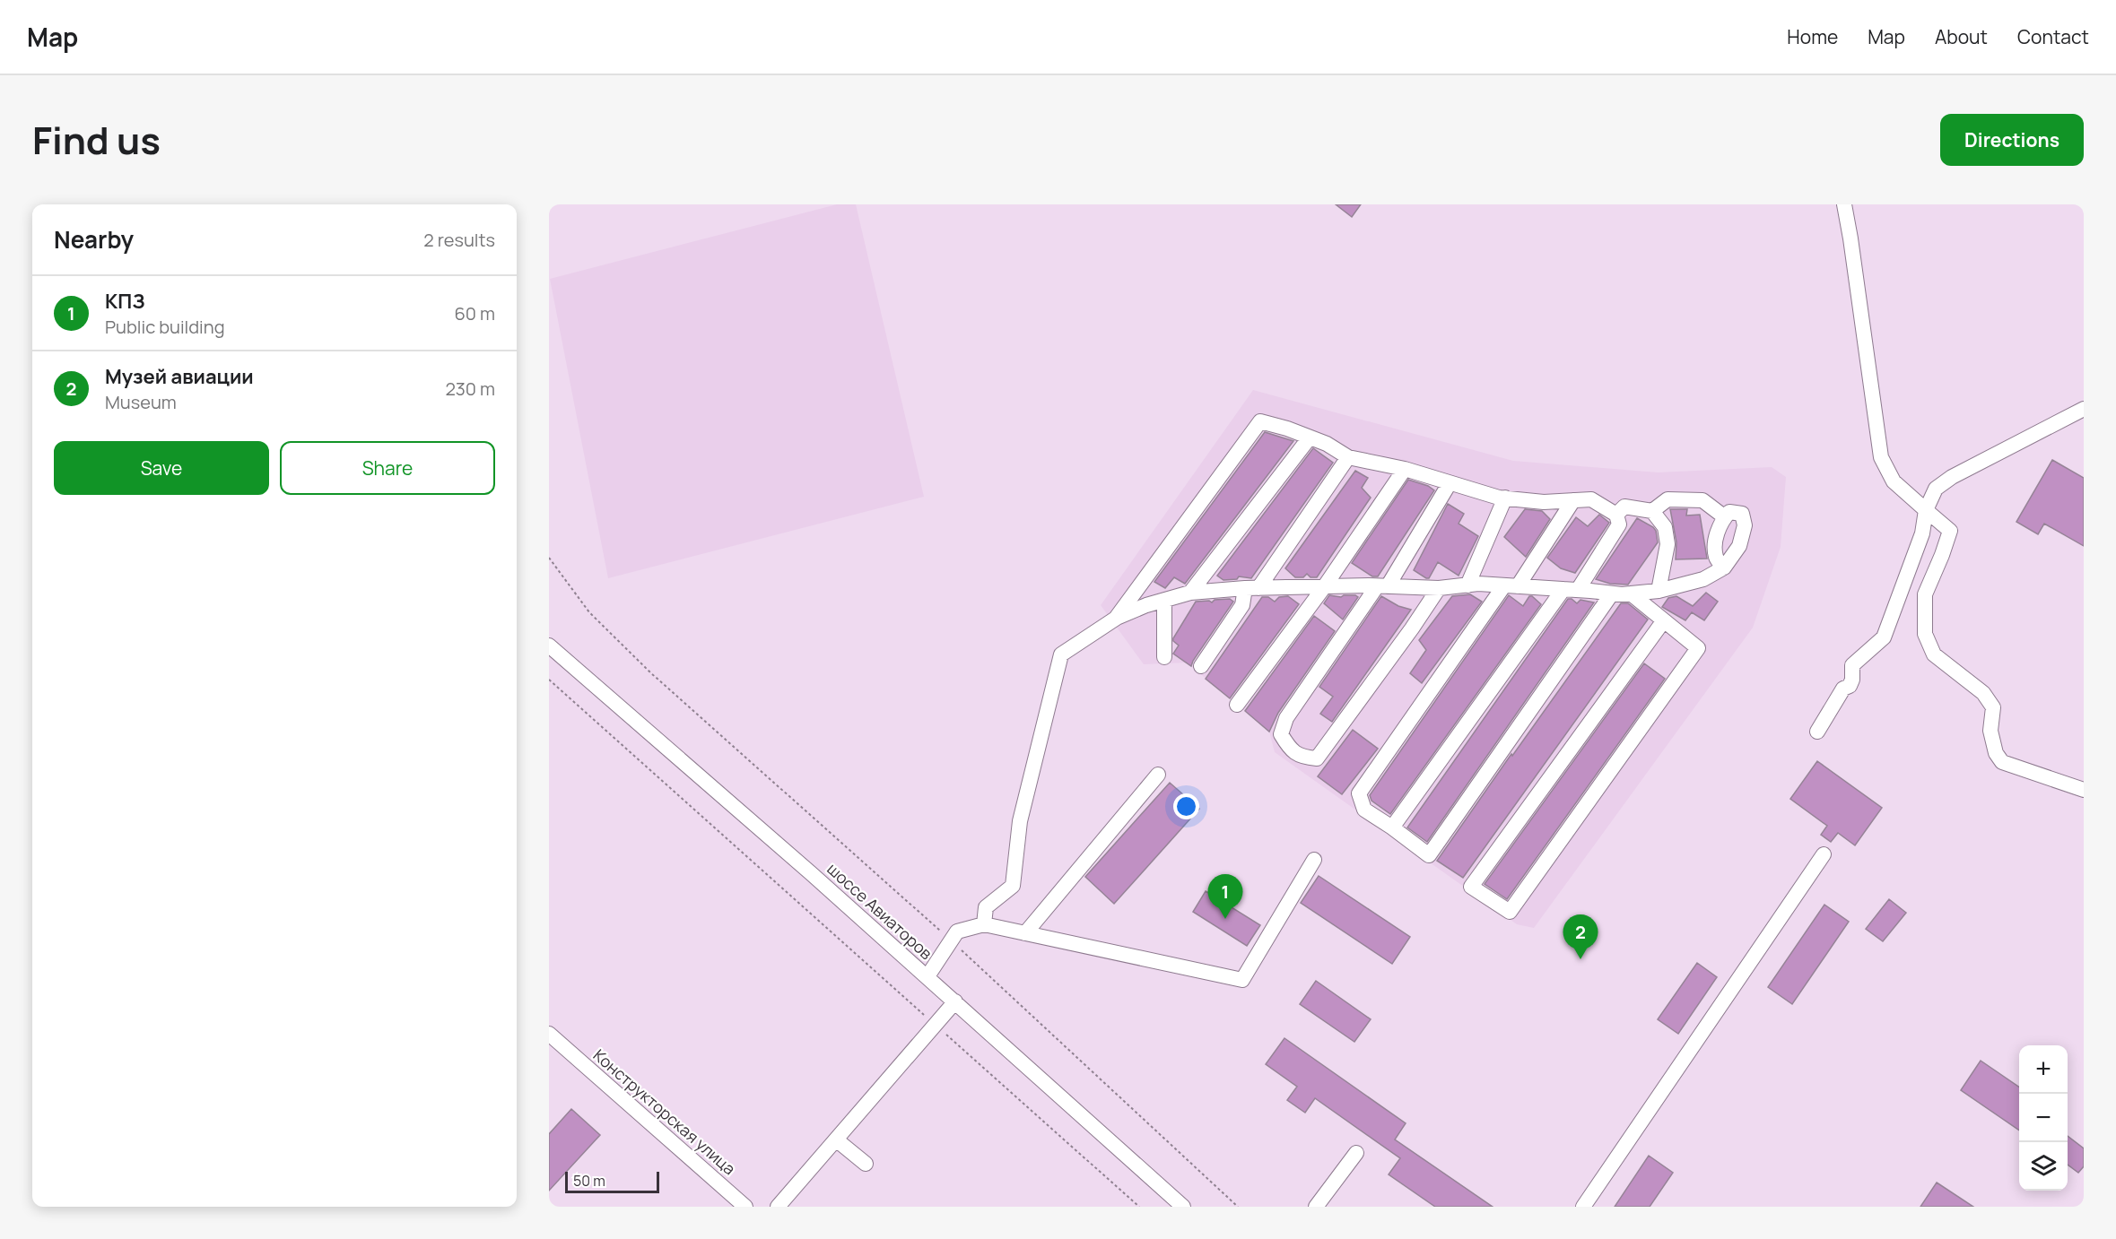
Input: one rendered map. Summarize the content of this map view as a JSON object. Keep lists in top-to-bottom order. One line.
{"streets":{"street":["шоссе Авиаторов","Конструкторская улица"]},"scale_bar":"50 m","page":{"header":"Map","nav":["Home","Map","About","Contact"],"title":"Find us","buttons":["Directions",["Save","Share"]],"heading":["Nearby","2 results"],"list":[{"mark":"1","name":"КПЗ","note":"Public building","value":"60 m"},{"mark":"2","name":"Музей авиации","note":"Museum","value":"230 m"}],"pins":["1","2"],"map_buttons":["+","−"],"scale":"50 m"}}
